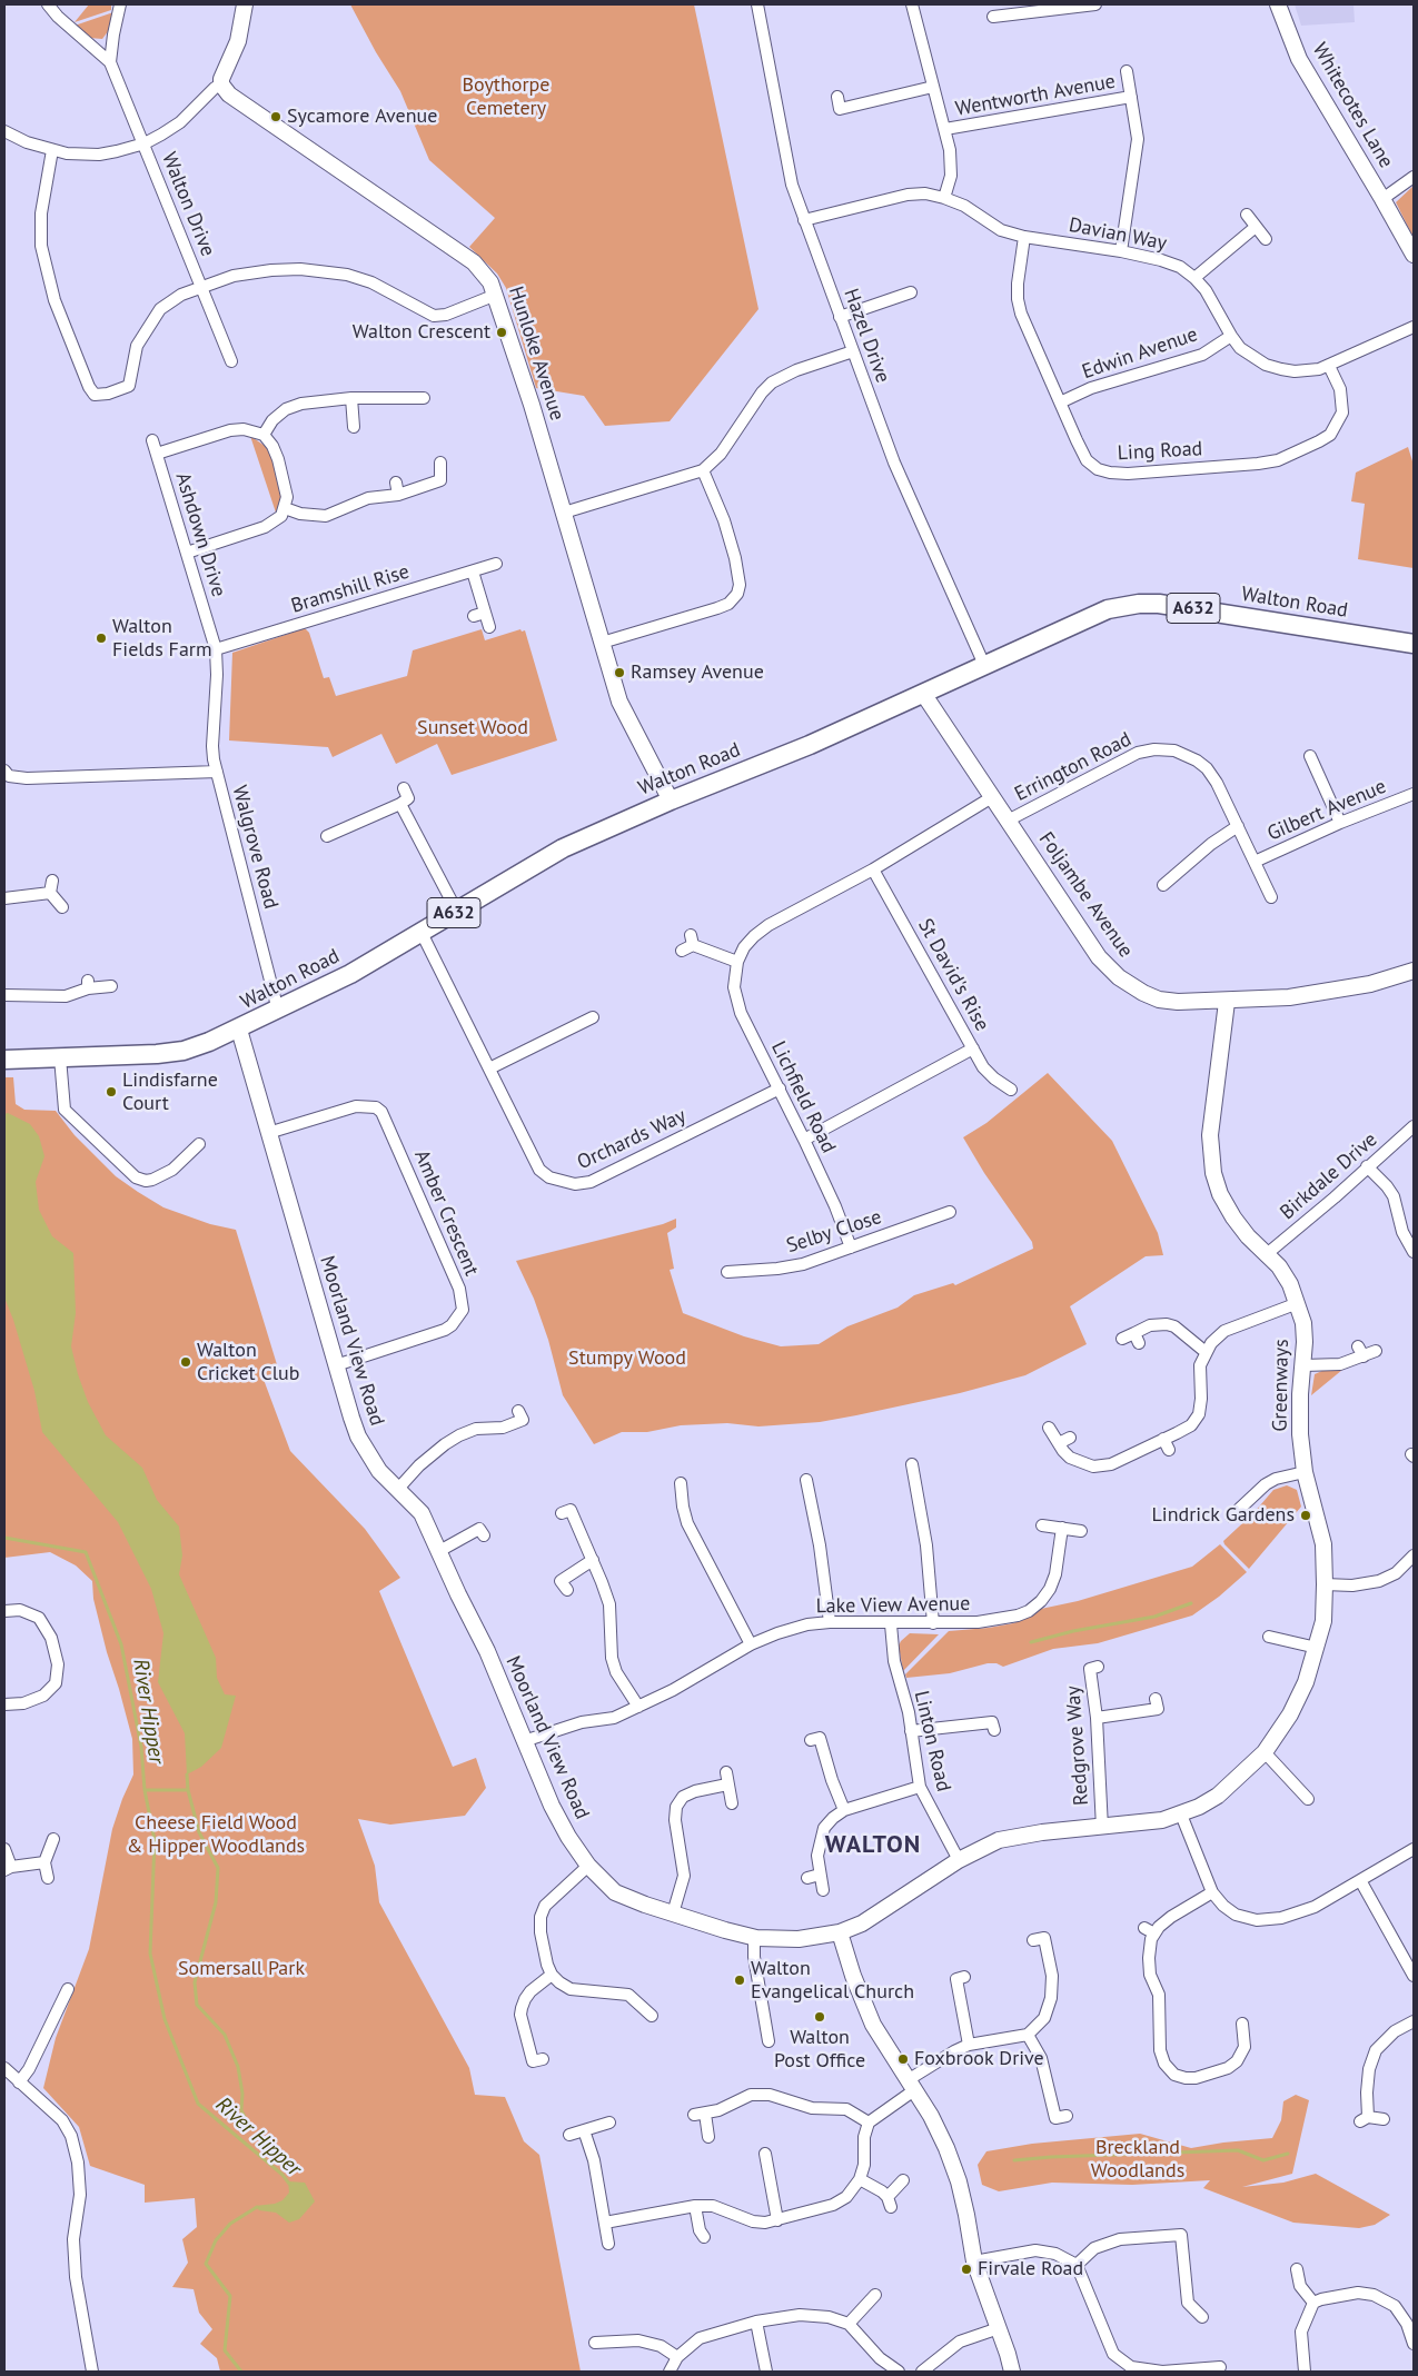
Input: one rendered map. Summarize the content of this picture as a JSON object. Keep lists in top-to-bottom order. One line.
{"streets":{"main road":["Walton Road","A632"],"street":["Wentworth Avenue","Whitecotes Lane","Walton Drive","Davian Way","Hazel Drive","Hunloke Avenue","Edwin Avenue","Ling Road","Ashdown Drive","Bramshill Rise","Errington Road","Gilbert Avenue","Walgrove Road","Foljambe Avenue","St David's Rise","Lichfield Road","Orchards Way","Birkdale Drive","Amber Crescent","Selby Close","Moorland View Road","Greenways","Lake View Avenue","Linton Road","Redgrove Way"]},"crossings":[["Wentworth Avenue","Davian Way"],["Davian Way","Hazel Drive"],["Davian Way","Edwin Avenue"],["Davian Way","Ling Road"],["Hazel Drive","Walton Road"],["Hunloke Avenue","Walton Road"],["Edwin Avenue","Ling Road"],["Ashdown Drive","Bramshill Rise"],["Ashdown Drive","Walgrove Road"],["Walton Road","Walgrove Road"],["Walton Road","Foljambe Avenue"],["Walton Road","Orchards Way"],["Walton Road","Moorland View Road"],["Errington Road","Gilbert Avenue"],["Errington Road","Foljambe Avenue"],["Foljambe Avenue","Lichfield Road"],["Foljambe Avenue","Greenways"],["St David's Rise","Lichfield Road"],["Lichfield Road","Orchards Way"],["Lichfield Road","Selby Close"],["Birkdale Drive","Greenways"],["Amber Crescent","Moorland View Road"],["Moorland View Road","Greenways"],["Moorland View Road","Lake View Avenue"],["Moorland View Road","Linton Road"],["Moorland View Road","Redgrove Way"],["Lake View Avenue","Linton Road"]],"districts":["WALTON"],"water":["River Hipper"],"parks":["Boythorpe Cemetery","Sunset Wood","Stumpy Wood","Cheese Field Wood & Hipper Woodlands","Somersall Park","Breckland Woodlands"],"places":["Sycamore Avenue","Walton Crescent","Walton Fields Farm","Ramsey Avenue","Lindisfarne Court","Walton Cricket Club","Lindrick Gardens","Walton Evangelical Church","Walton Post Office","Foxbrook Drive","Firvale Road"]}
